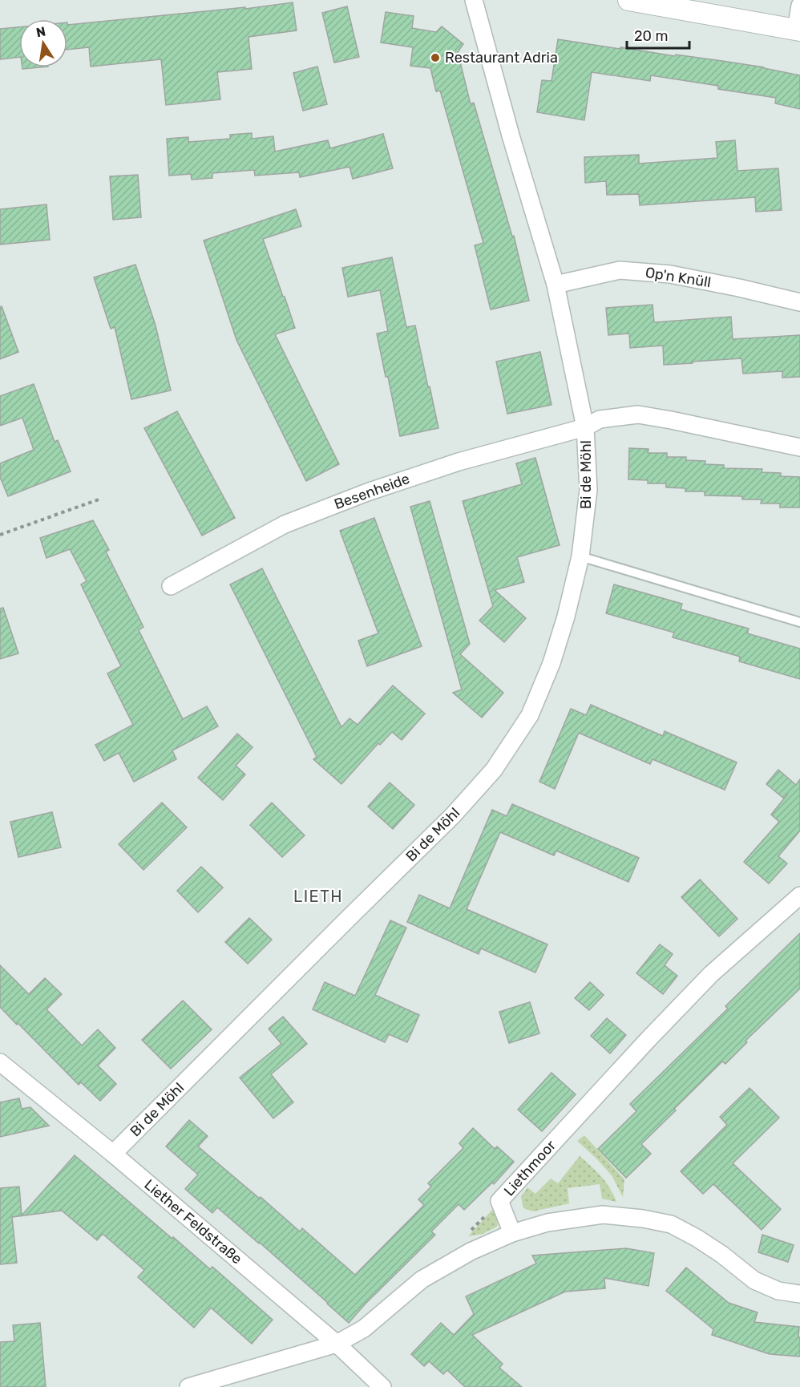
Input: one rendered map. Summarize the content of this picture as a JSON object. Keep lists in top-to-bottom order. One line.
{"streets":{"street":["Op'n Knüll","Bi de Möhl","Besenheide","Liethmoor","Liether Feldstraße"]},"crossings":[["Op'n Knüll","Bi de Möhl"],["Bi de Möhl","Besenheide"],["Bi de Möhl","Liether Feldstraße"]],"districts":["LIETH"],"places":["Restaurant Adria"],"scale_bar":"20 m","north":"top"}
